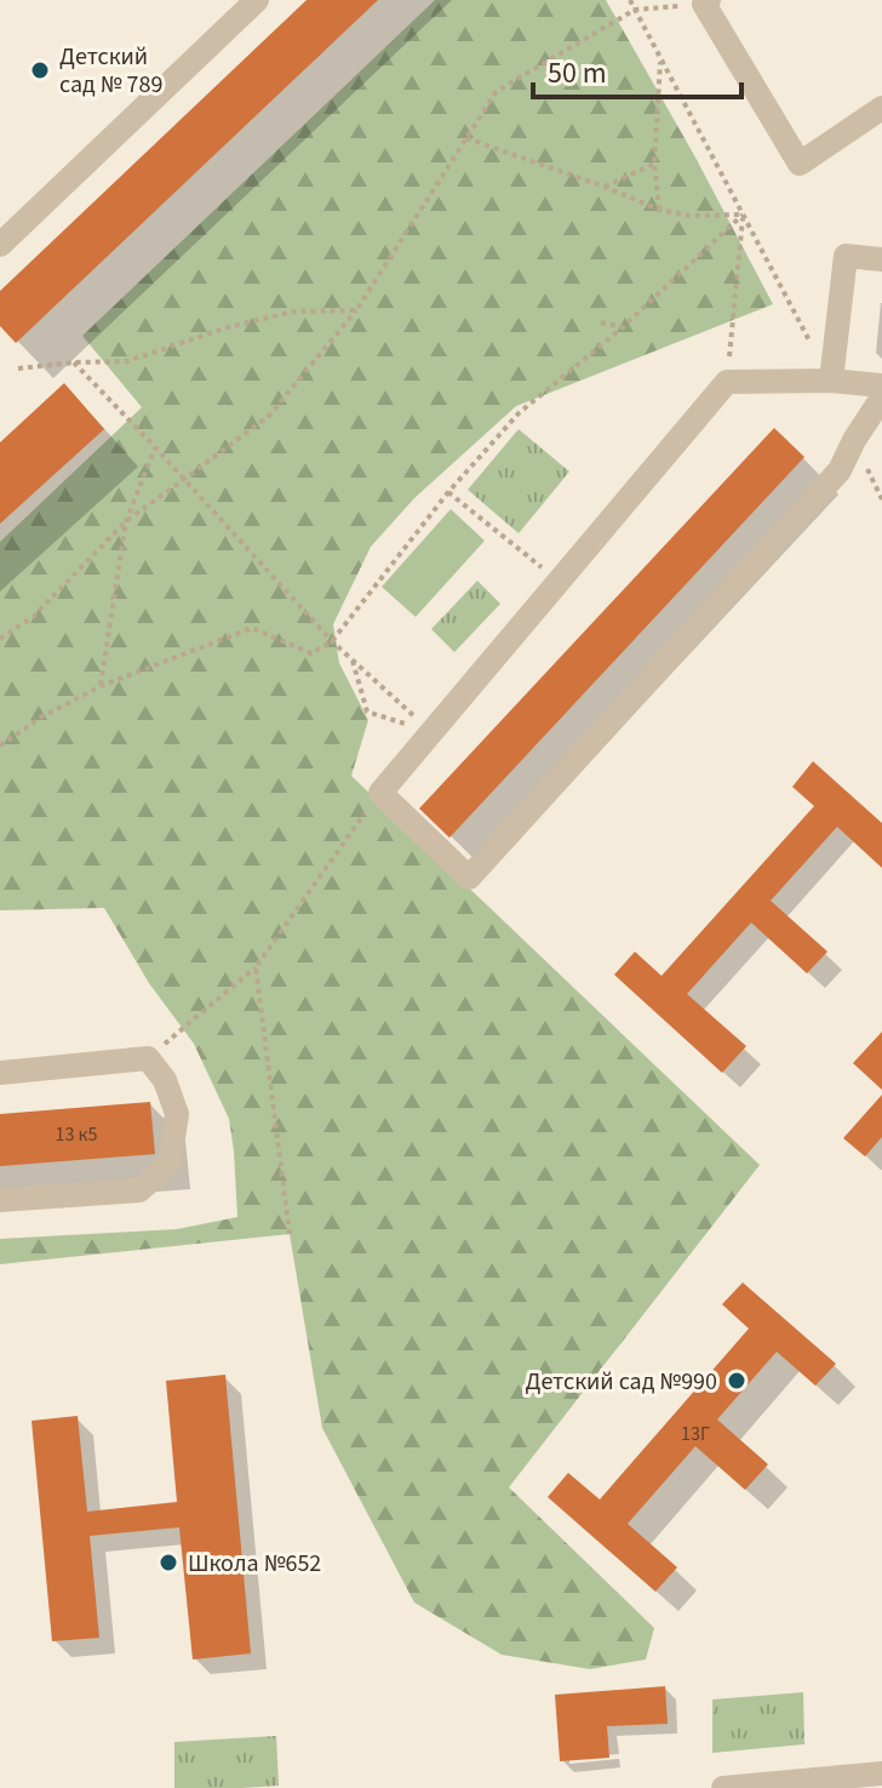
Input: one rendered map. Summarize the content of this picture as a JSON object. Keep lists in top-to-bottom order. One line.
{"places":["Детский сад № 789","Детский сад №990","Школа №652"],"house_numbers":["13 к5","13Г"],"scale_bar":"50 m"}
